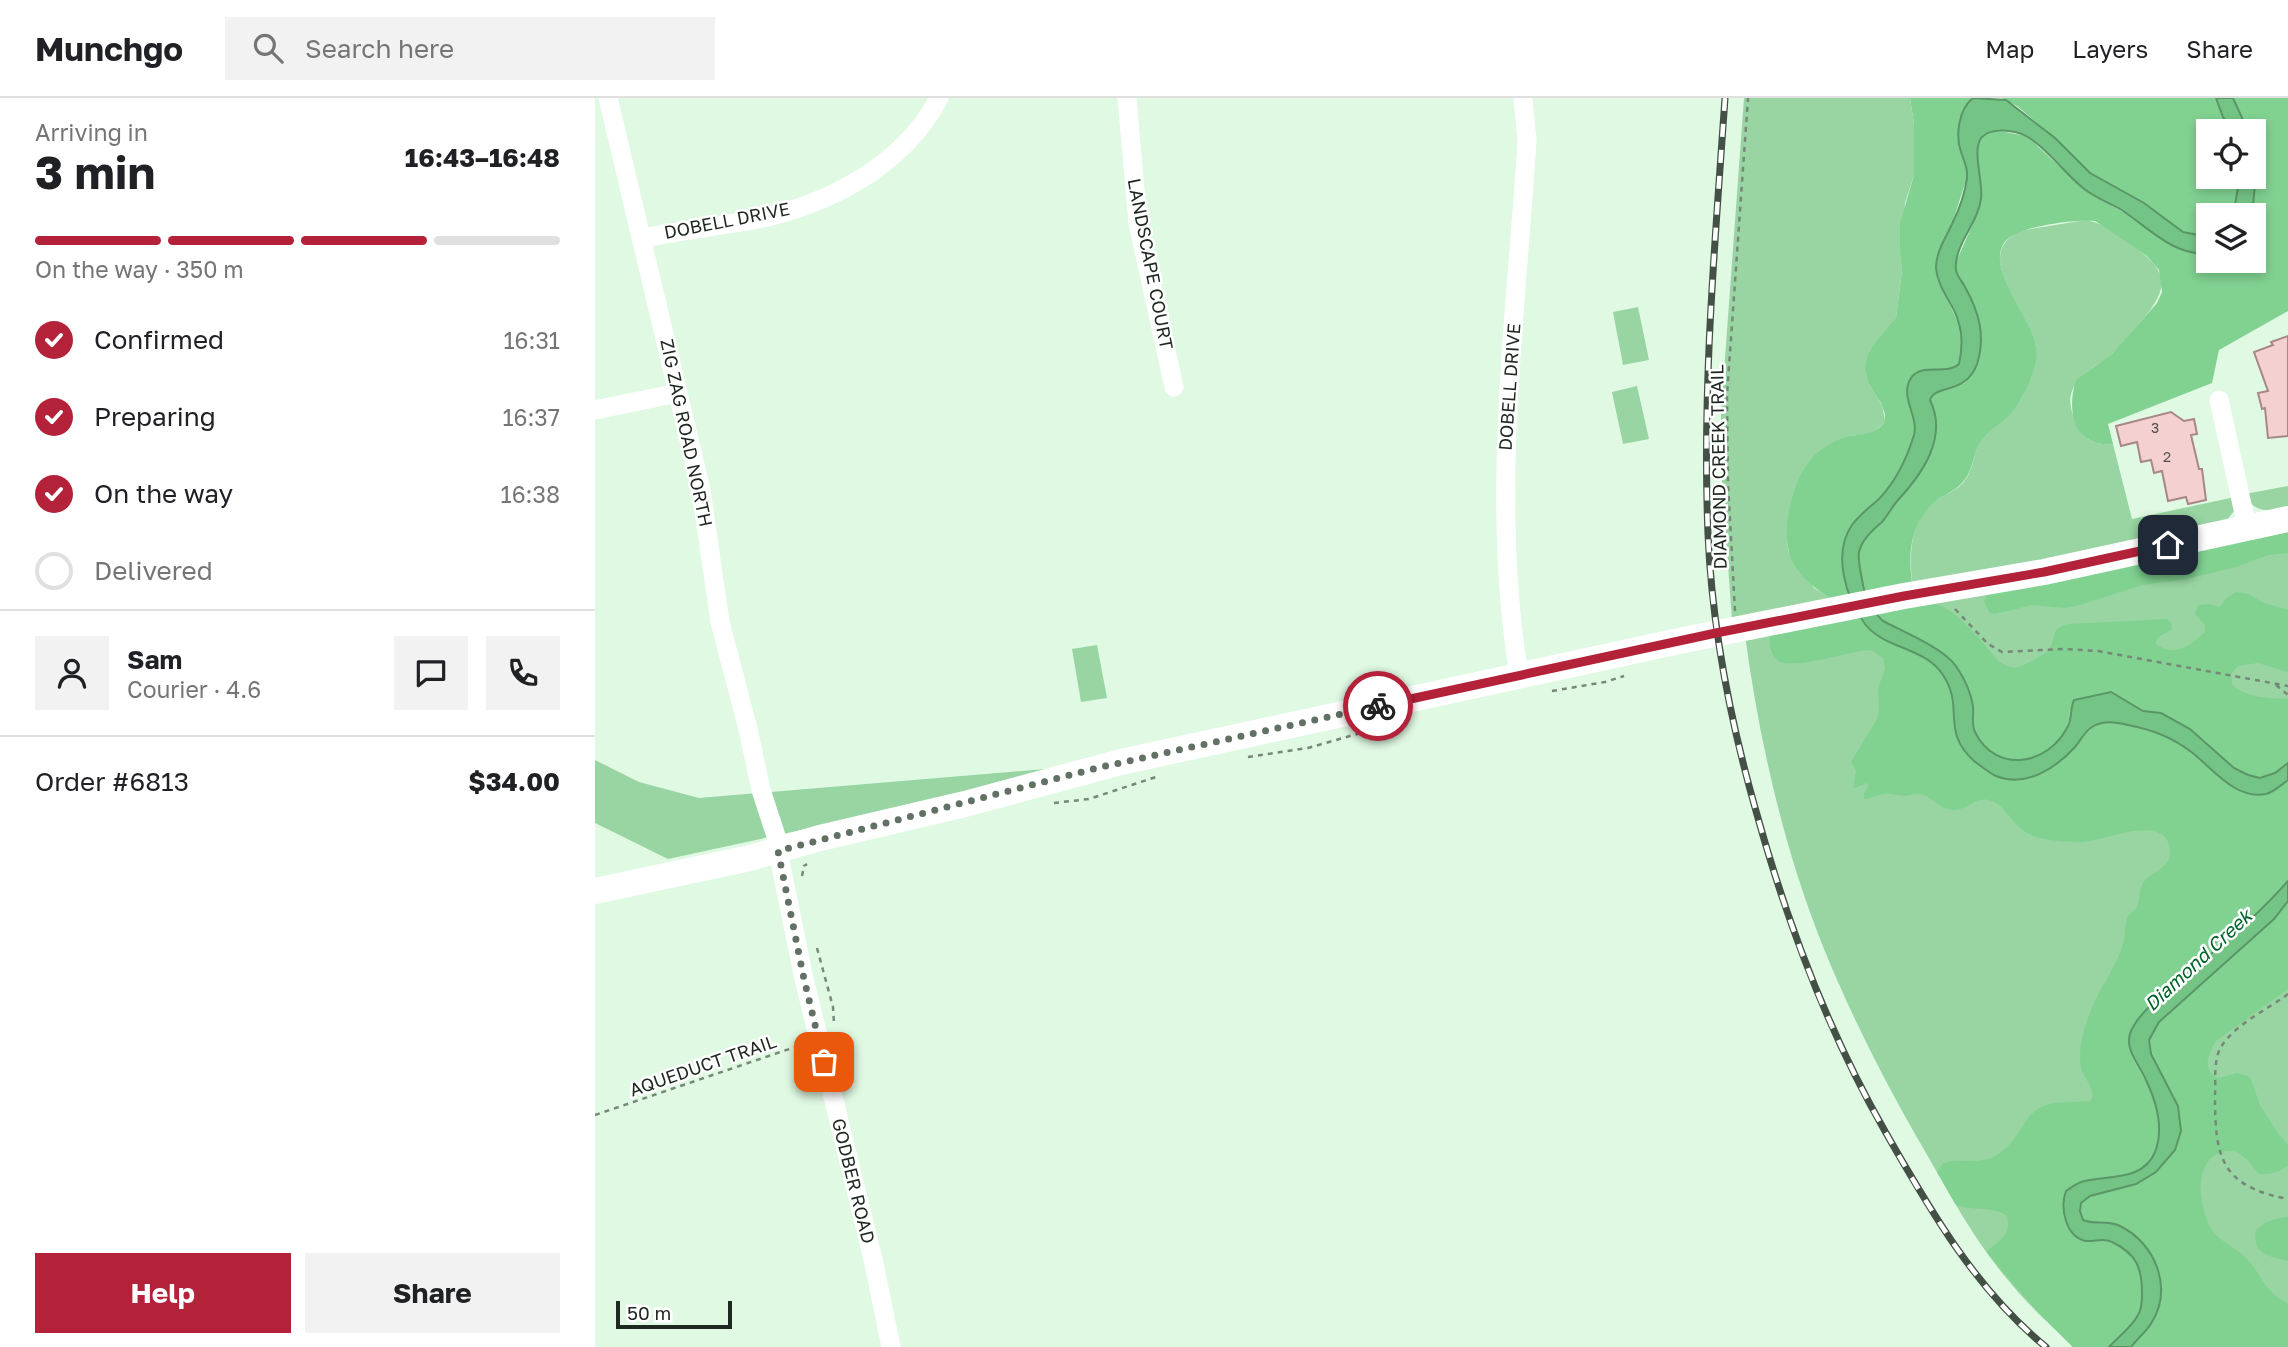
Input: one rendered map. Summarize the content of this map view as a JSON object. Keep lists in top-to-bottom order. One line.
{"streets":{"street":["DOBELL DRIVE","LANDSCAPE COURT","ZIG ZAG ROAD NORTH","GODBER ROAD"],"path":["DIAMOND CREEK TRAIL","AQUEDUCT TRAIL"]},"crossings":[["DOBELL DRIVE","ZIG ZAG ROAD NORTH"],["ZIG ZAG ROAD NORTH","GODBER ROAD"],["AQUEDUCT TRAIL","GODBER ROAD"]],"water":["Diamond Creek"],"house_numbers":["3","2"],"scale_bar":"50 m","page":{"header":"Munchgo","search":"Search here","nav":["Map","Layers","Share"],"heading":["3 min","Arriving in","16:43–16:48"],"panel":["Sam","Courier · 4.6","Order #6813","$34.00"],"bar":"On the way · 350 m","list":[["Confirmed","16:31"],["Preparing","16:37"],["On the way","16:38"],"Delivered"],"buttons":["Help","Share"],"scale":"50 m"}}
